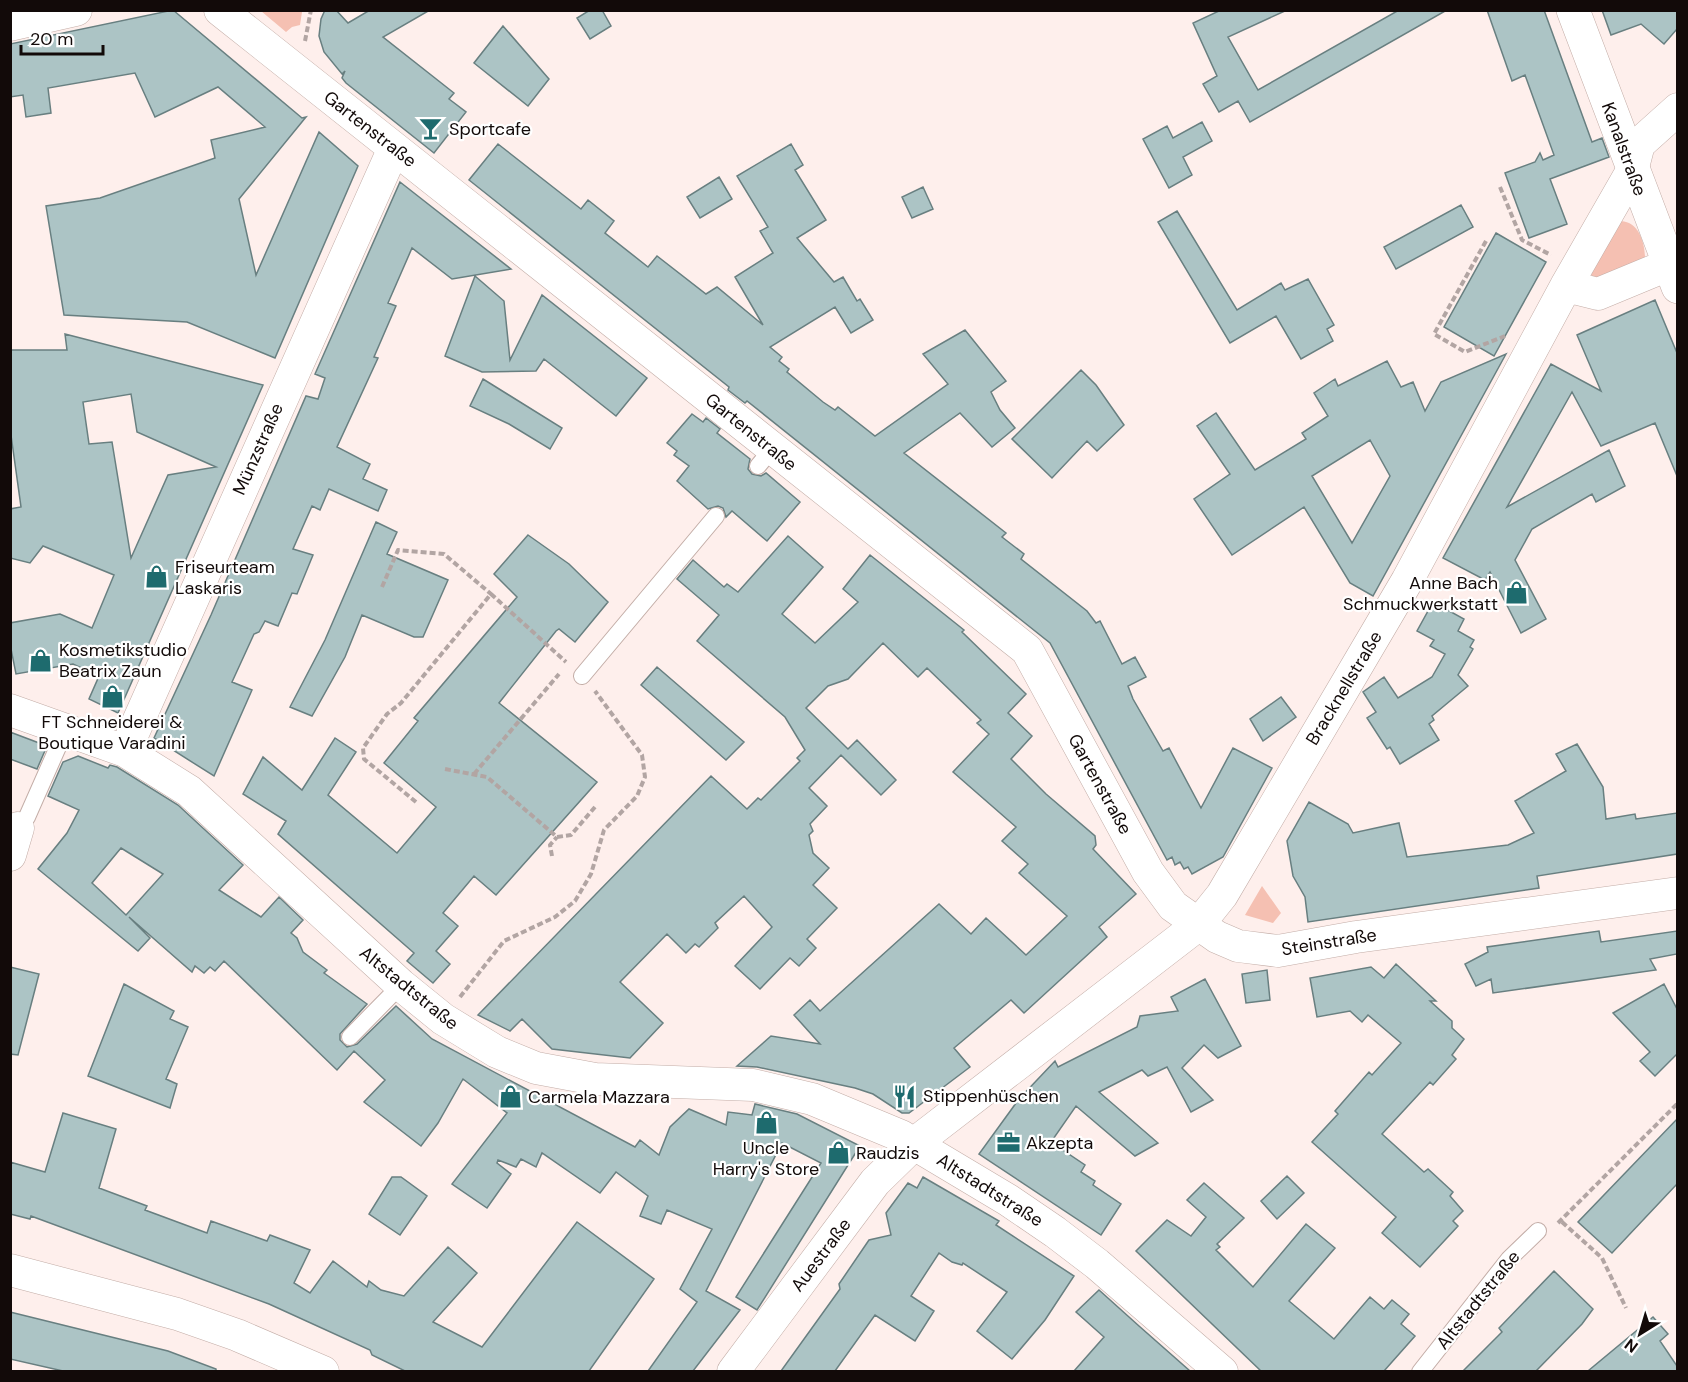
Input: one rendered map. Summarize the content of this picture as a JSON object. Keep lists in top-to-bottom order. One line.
{"streets":{"street":["Gartenstraße","Kanalstraße","Münzstraße","Bracknellstraße","Steinstraße","Altstadtstraße","Auestraße"]},"crossings":[["Gartenstraße","Münzstraße"],["Gartenstraße","Bracknellstraße"],["Gartenstraße","Steinstraße"],["Kanalstraße","Bracknellstraße"],["Münzstraße","Altstadtstraße"],["Bracknellstraße","Steinstraße"],["Altstadtstraße","Auestraße"]],"places":{"bar":["Sportcafe"],"shop":["Friseurteam Laskaris","Anne Bach Schmuckwerkstatt","Kosmetikstudio Beatrix Zaun","FT Schneiderei & Boutique Varadini","Carmela Mazzara","Uncle Harry's Store","Raudzis"],"restaurant":["Stippenhüschen"],"office":["Akzepta"]},"scale_bar":"20 m","north":"bottom left"}
